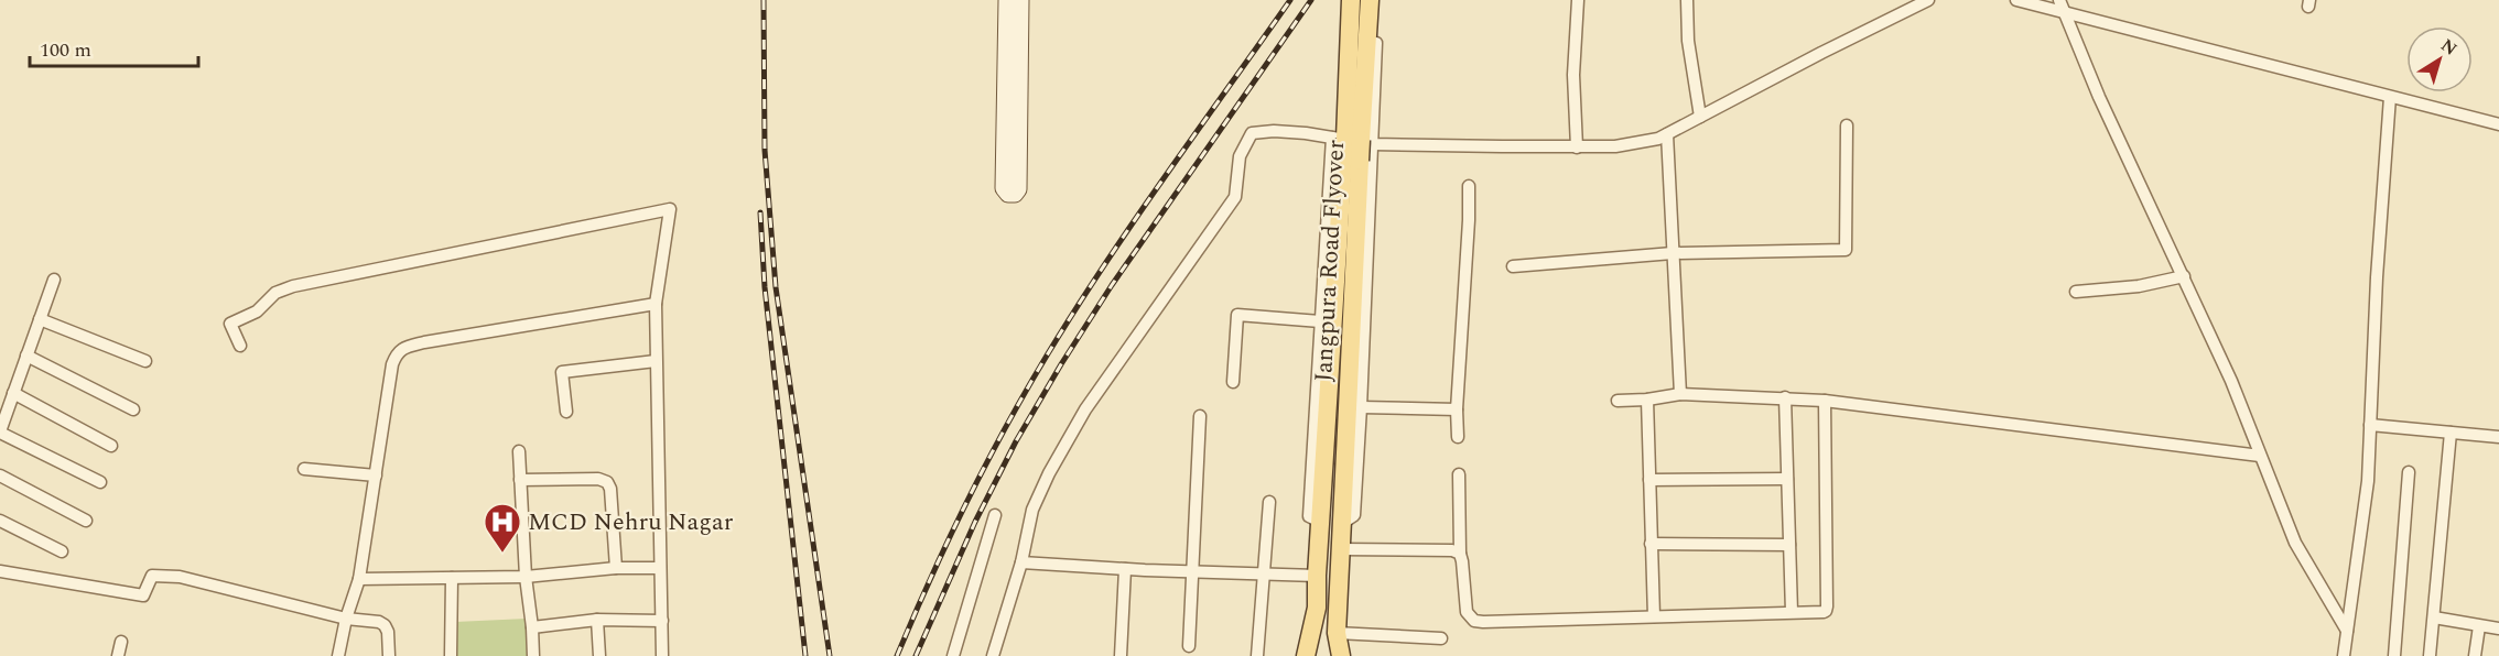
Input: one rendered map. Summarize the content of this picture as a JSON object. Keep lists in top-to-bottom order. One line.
{"streets":{"main road":["Jangpura Road Flyover"]},"places":{"hospital":["MCD Nehru Nagar"]},"scale_bar":"100 m","north":"top right"}
